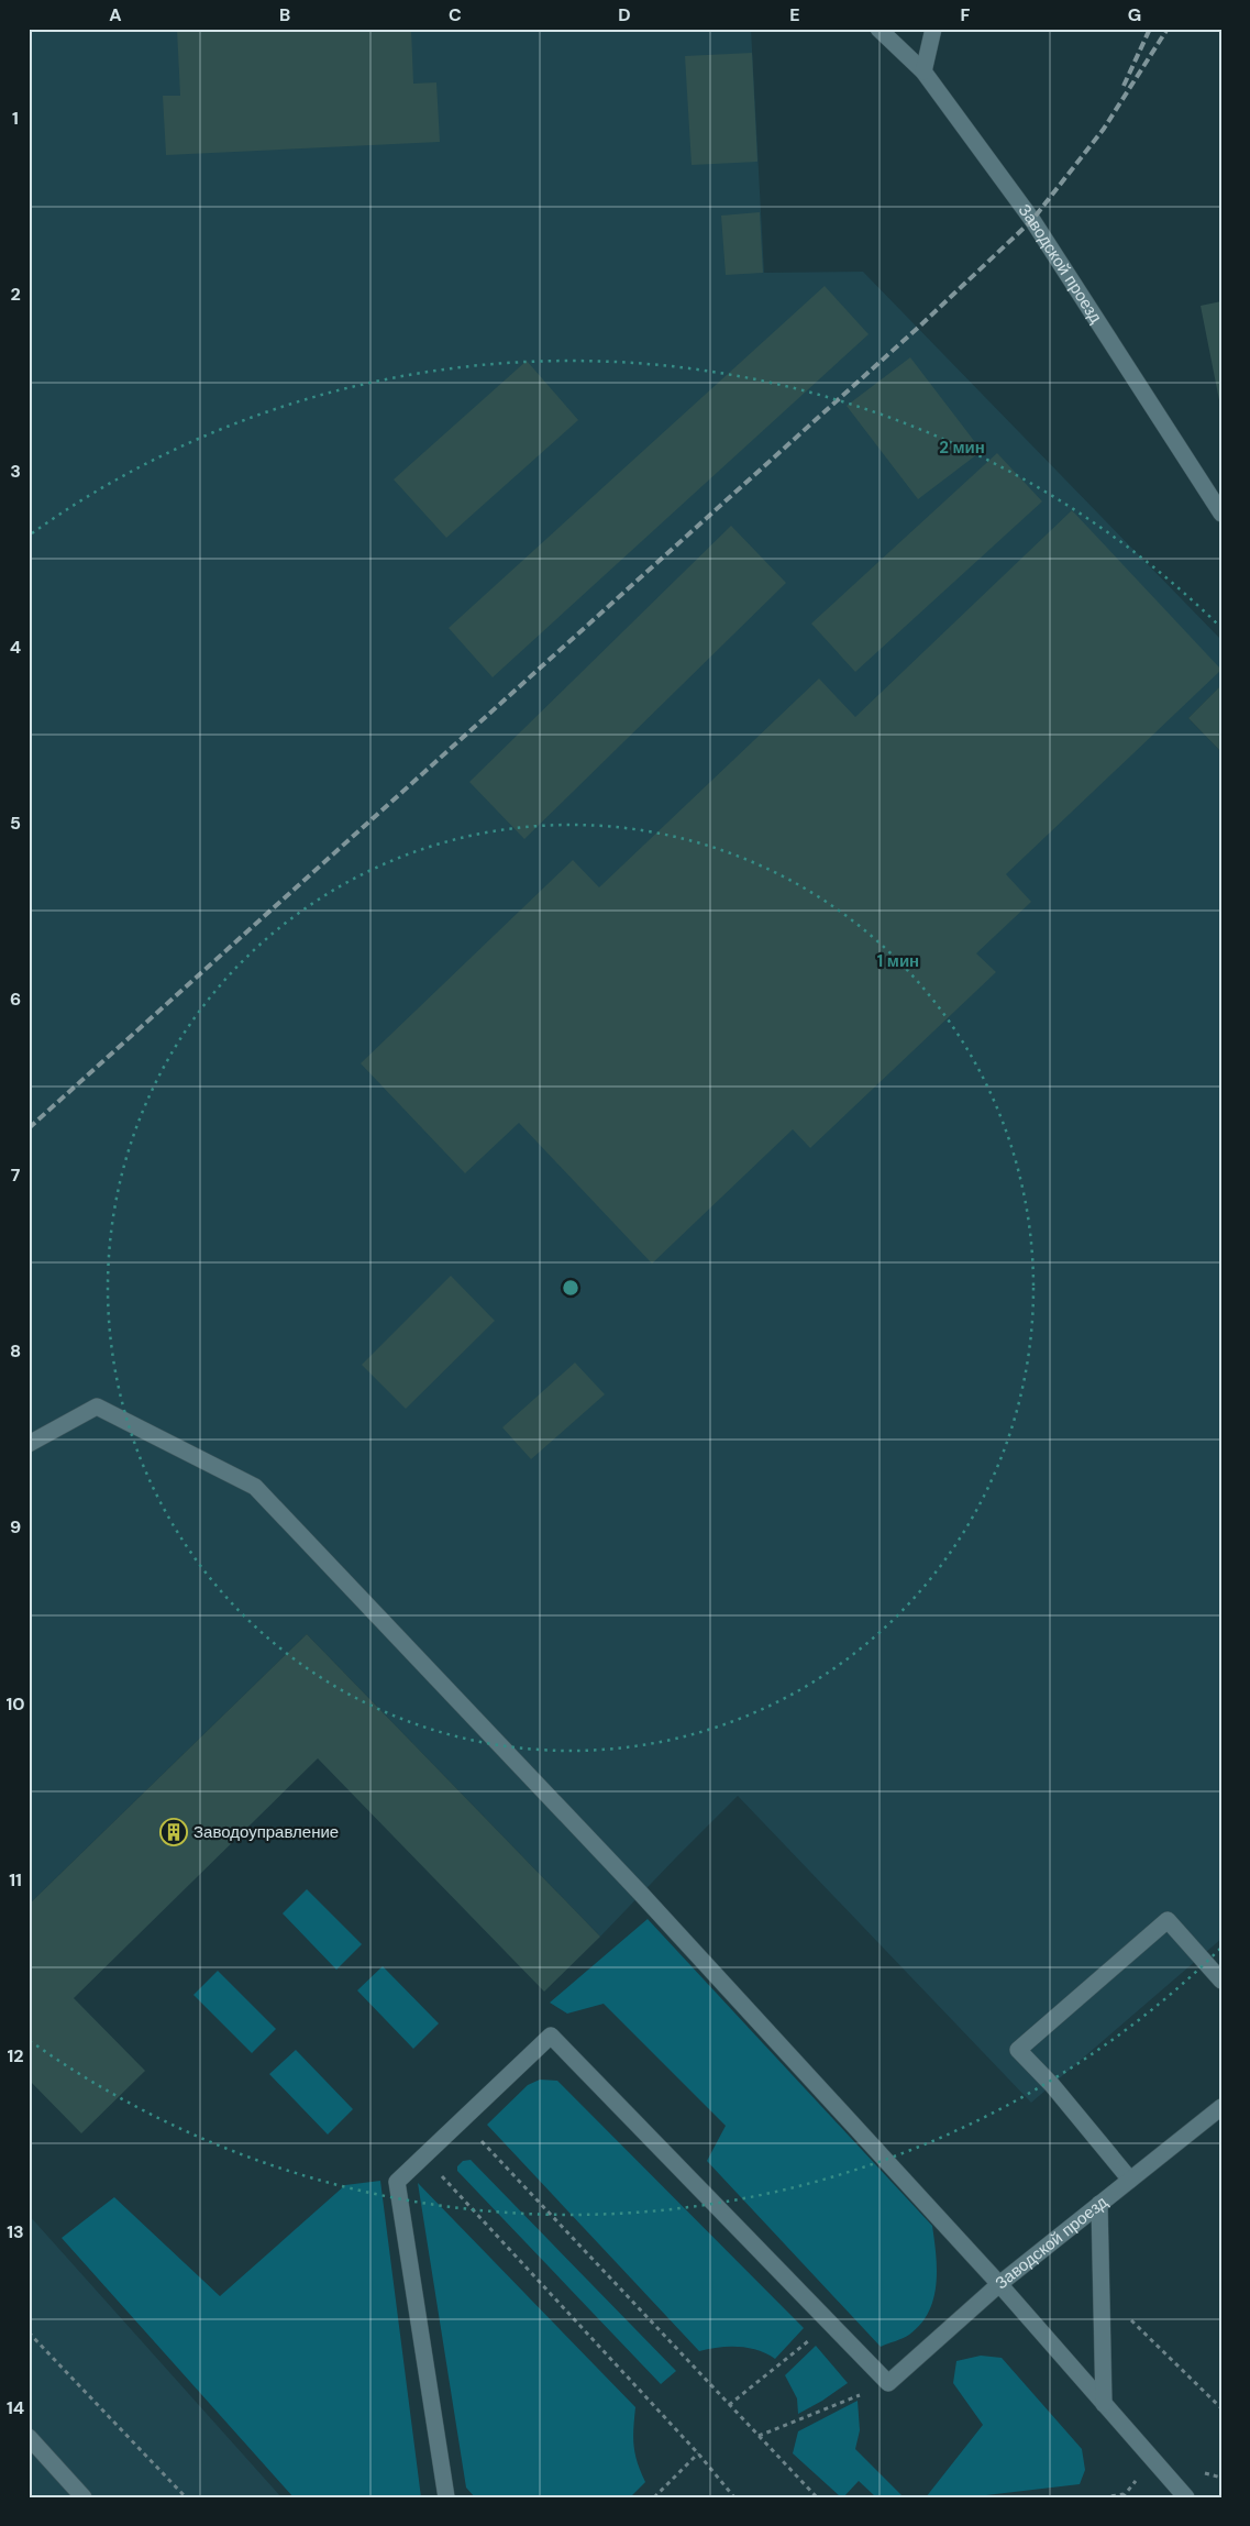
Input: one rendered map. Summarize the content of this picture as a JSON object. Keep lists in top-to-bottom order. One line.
{"streets":{"street":["Заводской проезд"]},"places":{"building":["Заводоуправление"]},"grid":{"columns":["A","B","C","D","E","F","G"],"rows":["1","2","3","4","5","6","7","8","9","10","11","12","13","14"]},"rings":["2 мин","1 мин"]}
